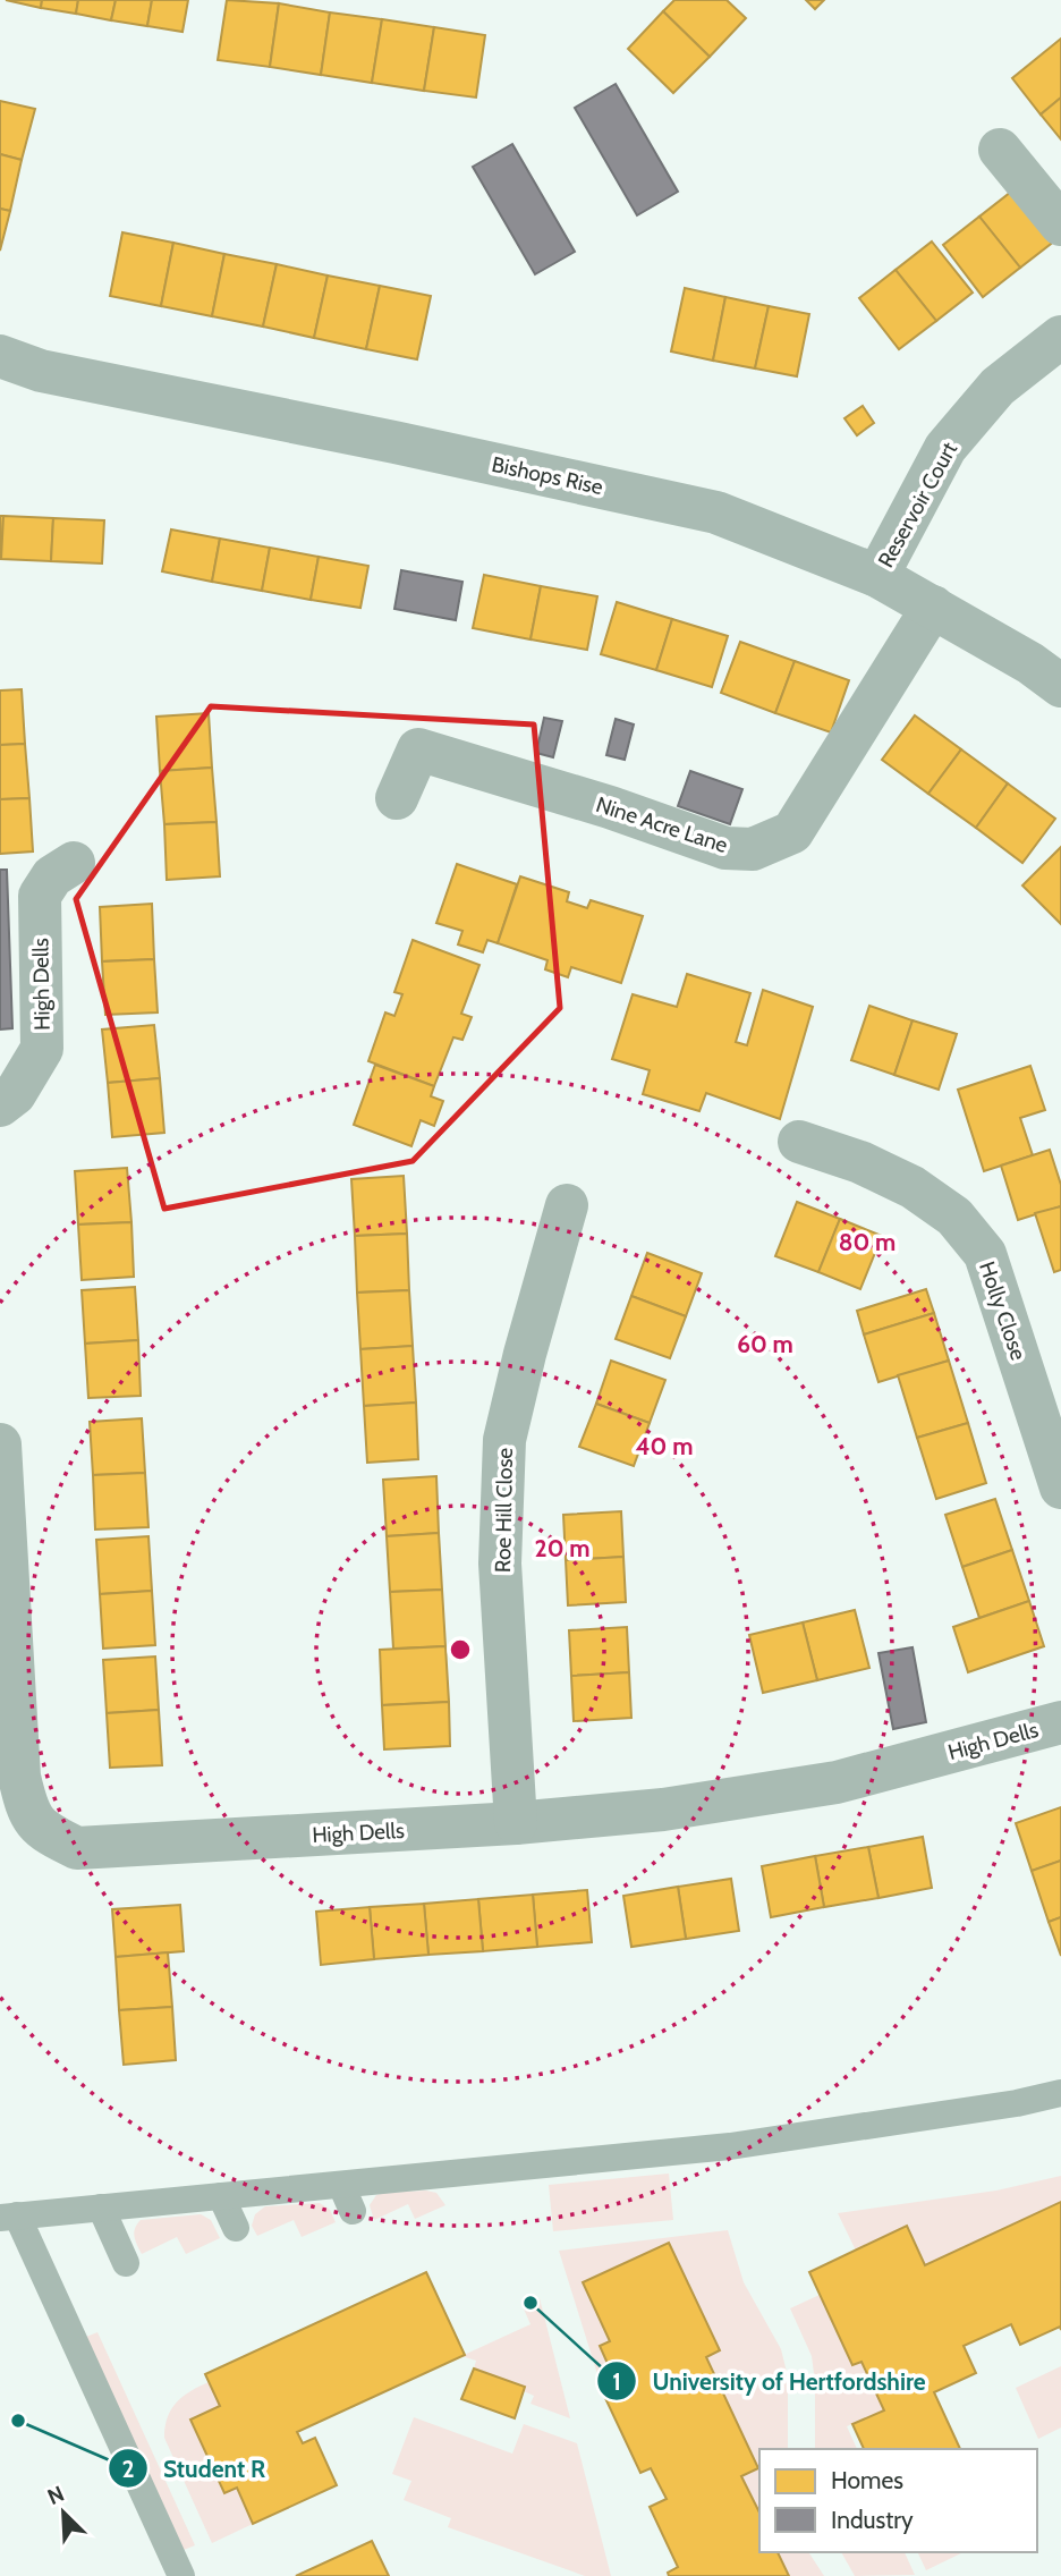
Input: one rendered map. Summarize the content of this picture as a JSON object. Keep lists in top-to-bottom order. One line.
{"streets":{"street":["Bishops Rise","Reservoir Court","Nine Acre Lane","High Dells","Holly Close","Roe Hill Close"]},"crossings":[["Bishops Rise","Reservoir Court"],["Bishops Rise","Nine Acre Lane"],["High Dells","Roe Hill Close"]],"places":["University of Hertfordshire","Student R"],"legend":["Homes","Industry"],"north":"top left","rings":["80 m","60 m","40 m","20 m"]}
